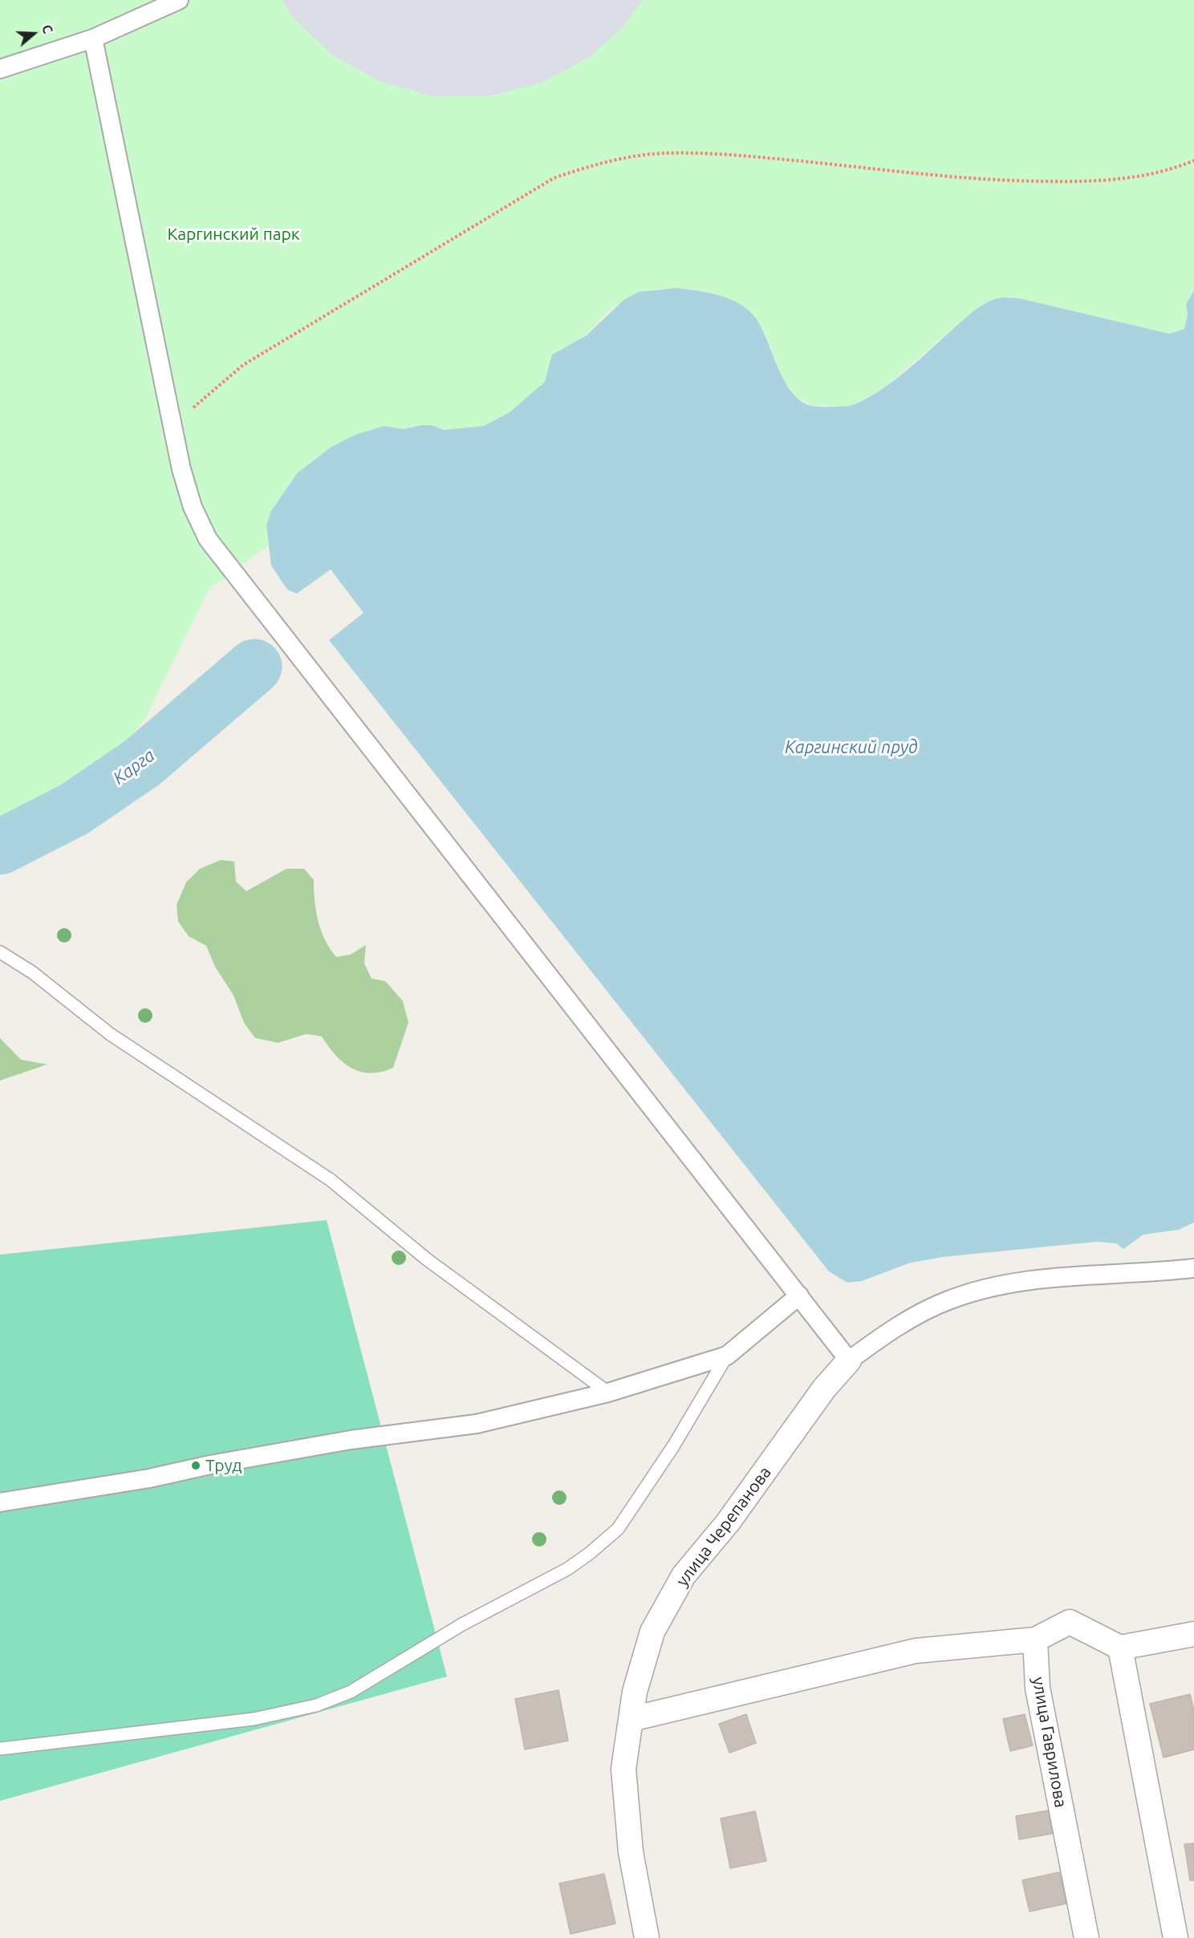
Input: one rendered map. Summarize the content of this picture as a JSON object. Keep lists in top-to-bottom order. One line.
{"streets":{"street":["улица Черепанова","улица Гаврилова"]},"water":["Каргинский пруд","Карга"],"parks":["Каргинский парк"],"places":["Труд"],"north":"right"}
